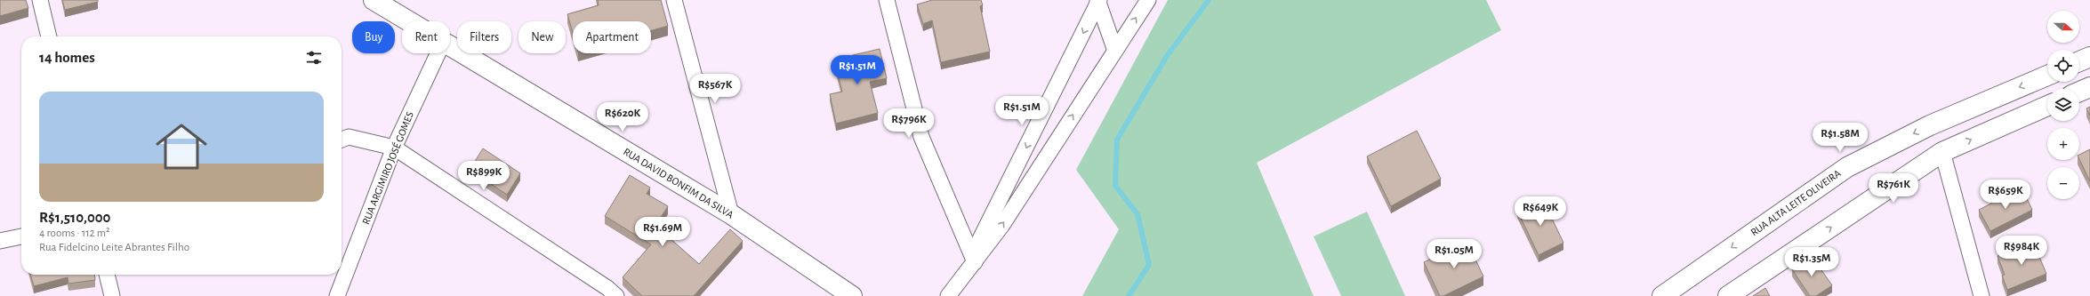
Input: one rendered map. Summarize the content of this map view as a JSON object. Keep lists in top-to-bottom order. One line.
{"streets":{"main road":["RUA DAVID BONFIM DA SILVA","RUA ALTA LEITE OLIVEIRA"],"street":["RUA ARGIMIRO JOSÉ GOMES"]},"north":"right","page":{"map_buttons":["+","−"],"chip":["Buy","Rent","Filters","New","Apartment"],"heading":"14 homes","price":["R$1.51M","R$567K","R$1.51M","R$620K","R$796K","R$1.58M","R$899K","R$761K","R$659K","R$649K","R$1.69M","R$984K","R$1.05M","R$1.35M"],"list":[{"name":"R$1,510,000","note":"4 rooms · 112 m² · Rua Fidelcino Leite Abrantes Filho"}]}}
